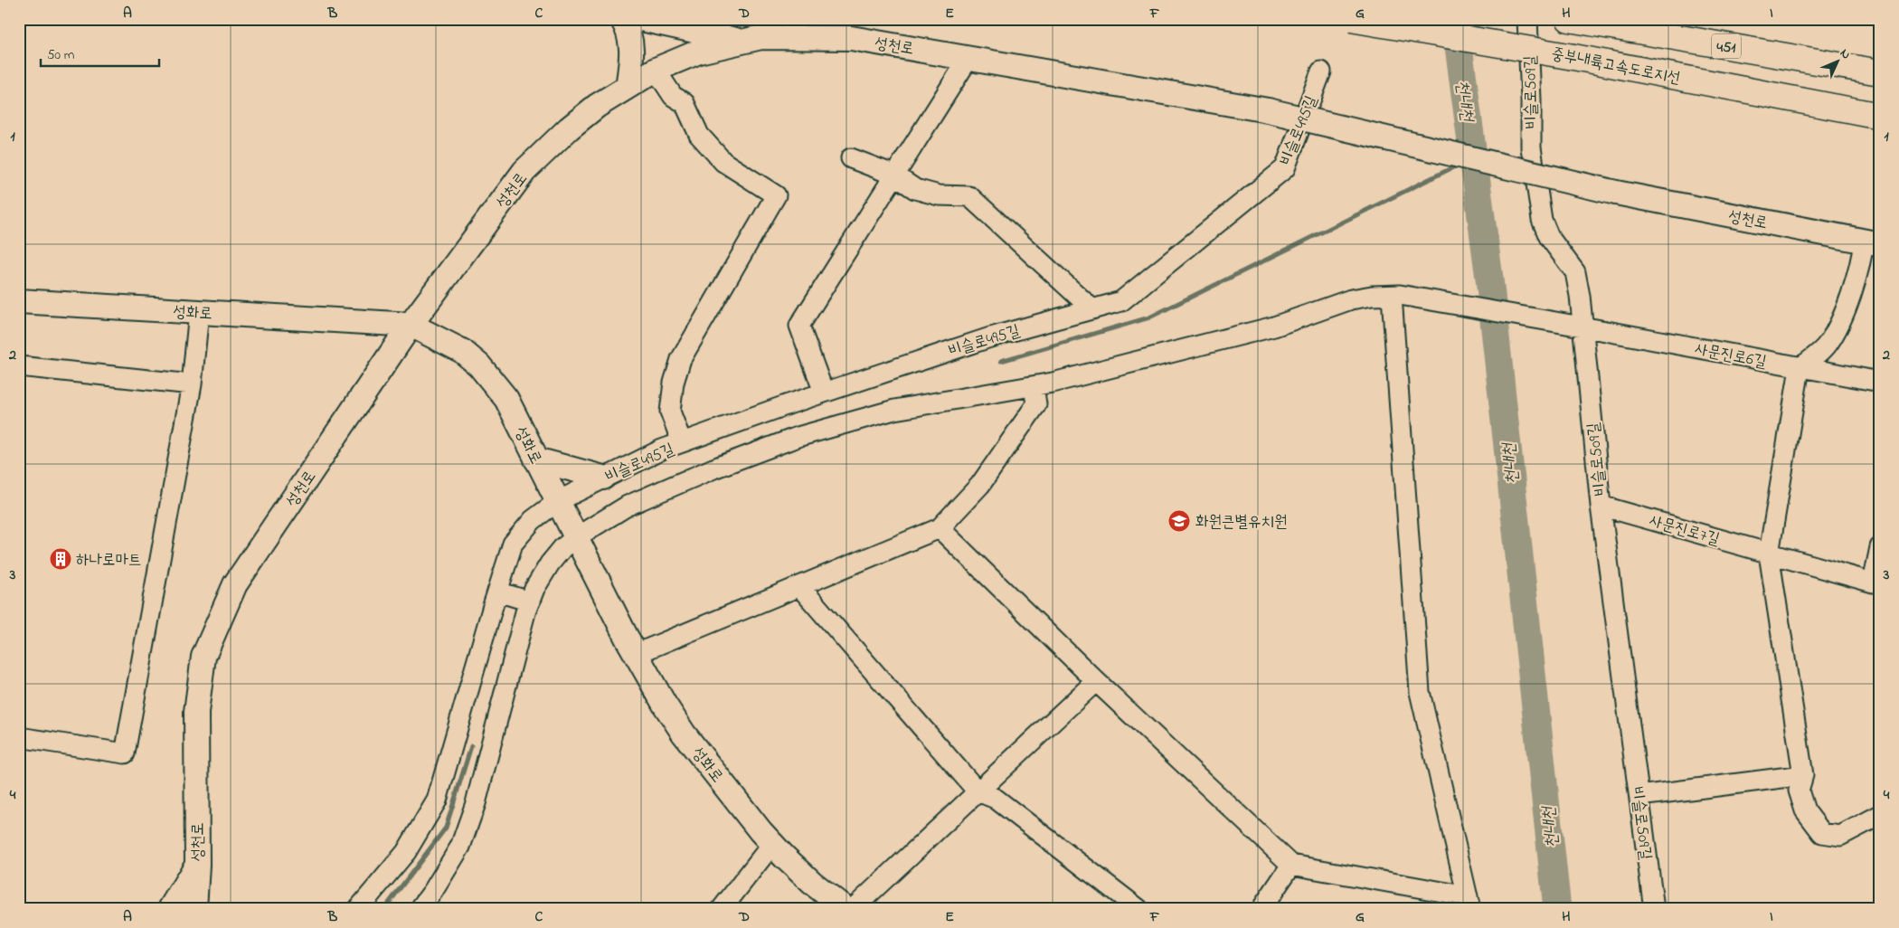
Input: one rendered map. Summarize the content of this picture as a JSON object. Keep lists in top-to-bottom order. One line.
{"streets":{"highway":["451","중부내륙고속도로지선"],"main road":["성천로","성화로"],"street":["비슬로509길","비슬로495길","사문진로6길","사문진로7길"]},"crossings":[["성천로","성화로"],["비슬로509길","사문진로6길"],["비슬로509길","사문진로7길"],["비슬로495길","성화로"],["성화로","사문진로6길"]],"water":["천내천"],"places":{"school or university":["화원큰별유치원"],"building":["하나로마트"]},"scale_bar":"50 m","north":"top right","grid":{"columns":["A","B","C","D","E","F","G","H","I"],"rows":["1","2","3","4"]}}
